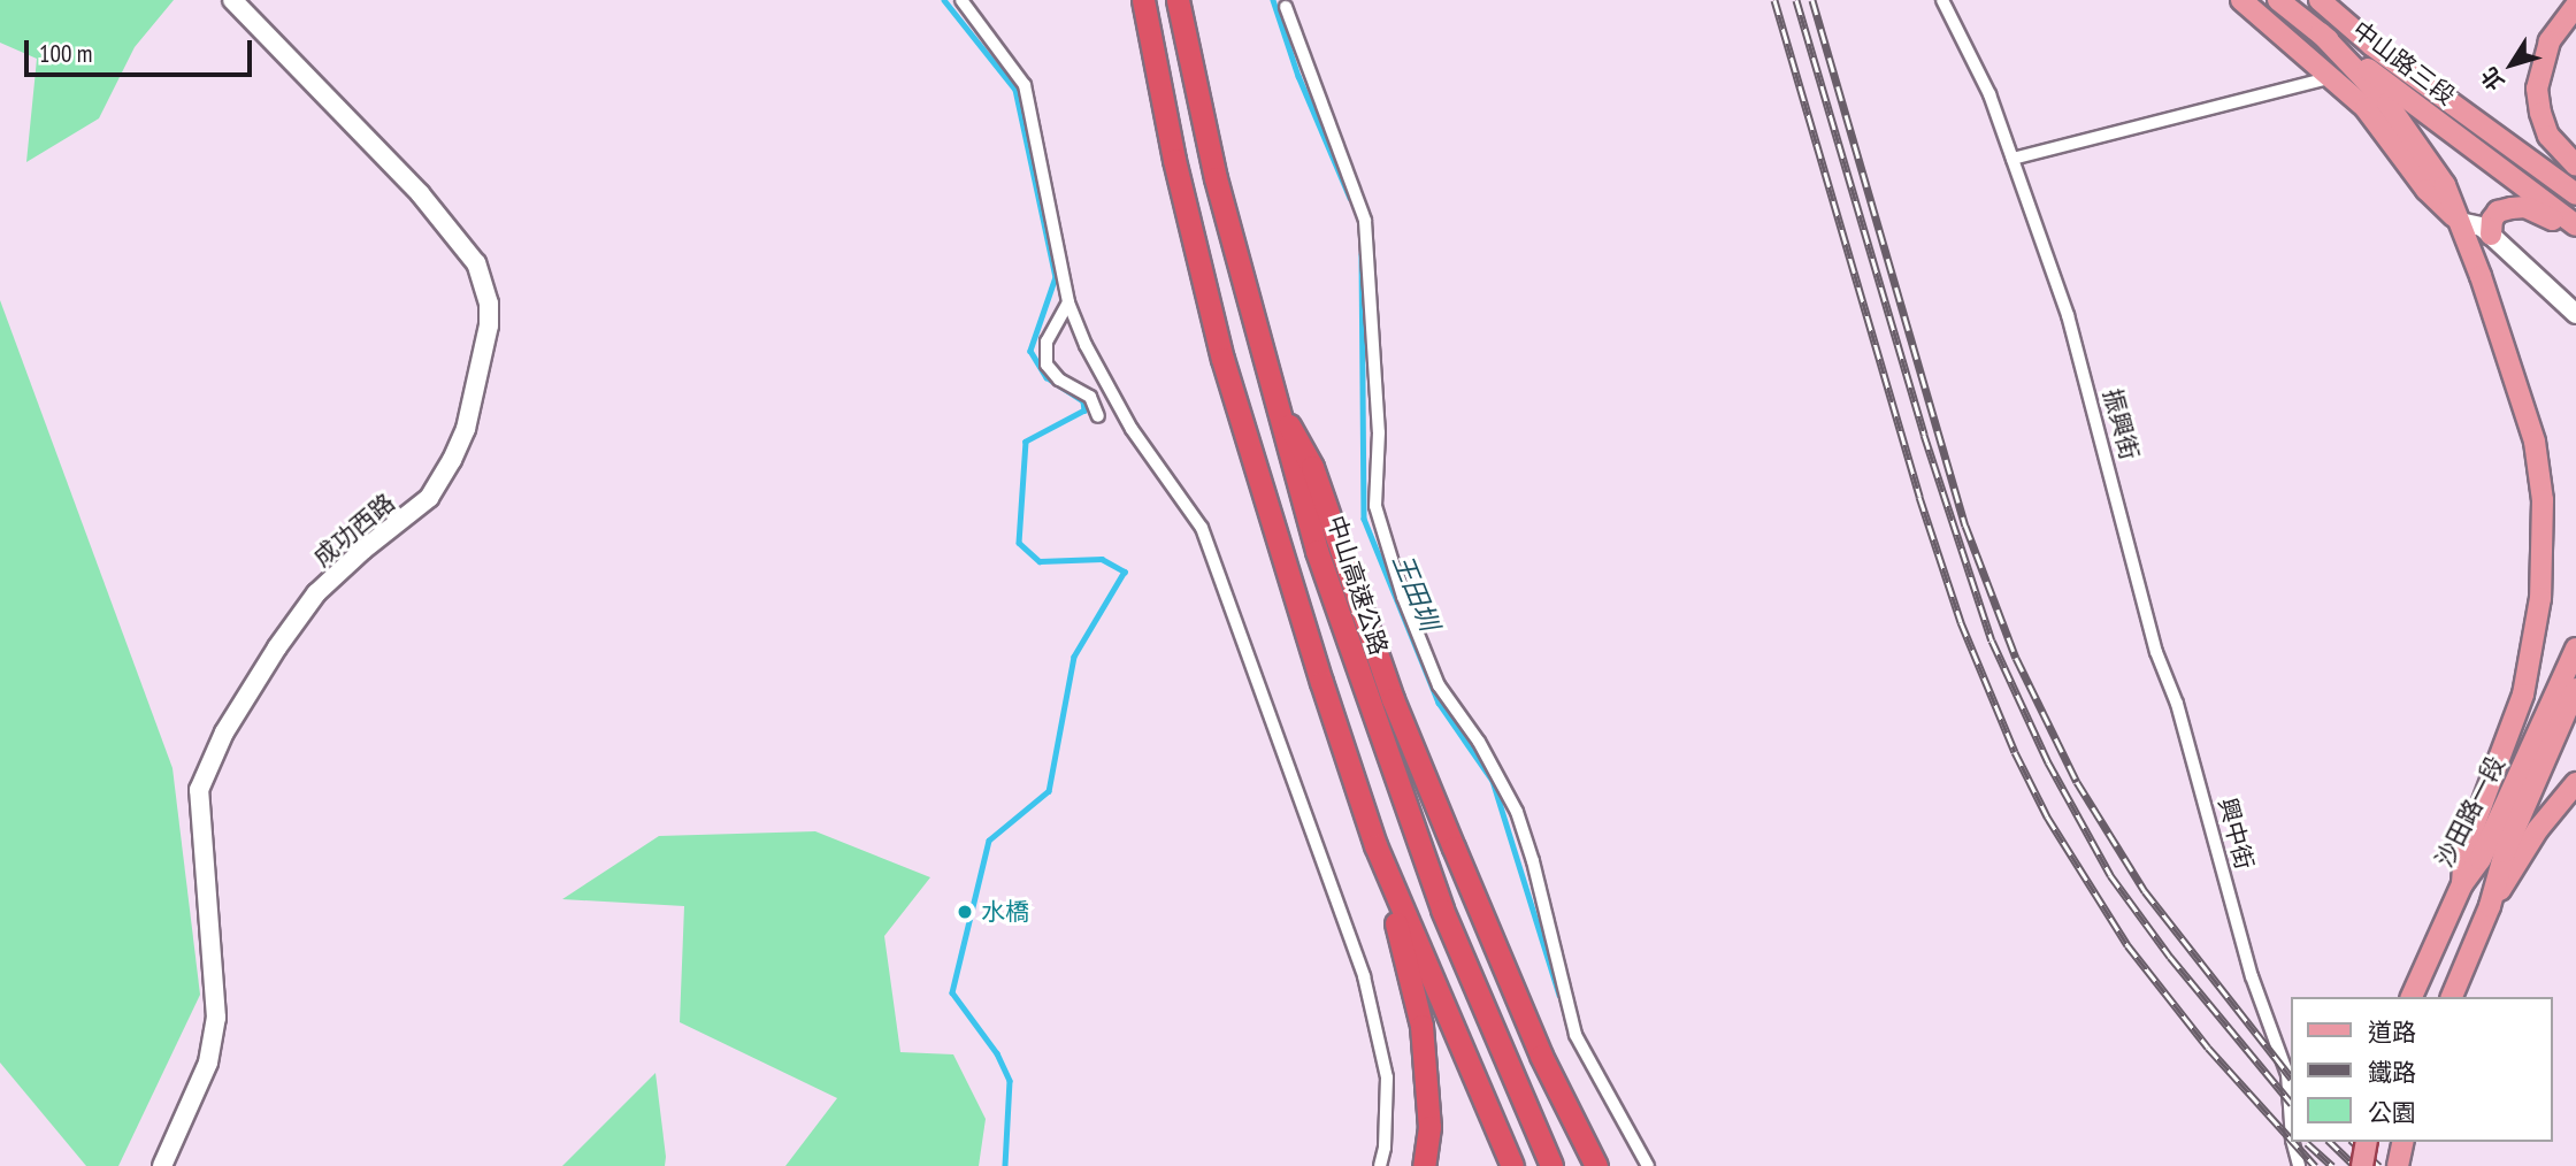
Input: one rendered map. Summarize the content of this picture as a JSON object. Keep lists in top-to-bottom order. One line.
{"streets":{"highway":["中山高速公路"],"main road":["中山路三段","沙田路一段"],"street":["振興街","成功西路","興中街"]},"crossings":[["振興街","興中街"]],"water":["王田圳"],"places":["水橋"],"legend":["道路","鐵路","公園"],"scale_bar":"100 m","north":"bottom left"}
